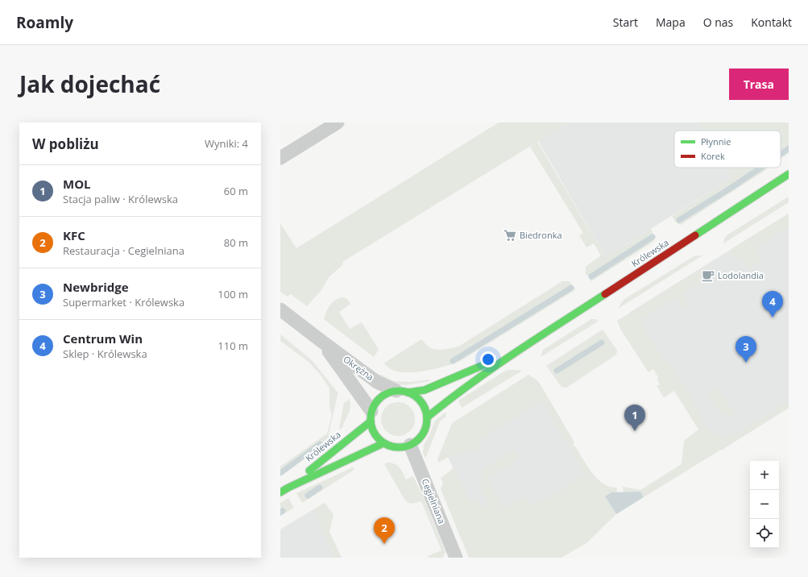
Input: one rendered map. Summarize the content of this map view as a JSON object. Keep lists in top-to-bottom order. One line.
{"streets":{"main road":["Królewska"],"street":["Okrężna","Cegielniana"]},"crossings":[["Królewska","Okrężna"],["Królewska","Cegielniana"],["Okrężna","Cegielniana"]],"places":{"supermarket":["Biedronka"],"cafe":["Lodolandia"]},"legend":["Płynnie","Korek"],"page":{"header":"Roamly","nav":["Start","Mapa","O nas","Kontakt"],"title":"Jak dojechać","buttons":"Trasa","heading":["W pobliżu","Wyniki: 4"],"list":[{"mark":"1","name":"MOL","note":"Stacja paliw · Królewska","value":"60 m"},{"mark":"2","name":"KFC","note":"Restauracja · Cegielniana","value":"80 m"},{"mark":"3","name":"Newbridge","note":"Supermarket · Królewska","value":"100 m"},{"mark":"4","name":"Centrum Win","note":"Sklep · Królewska","value":"110 m"}],"pins":["4","3","1","2"],"map_buttons":["+","−"]}}
